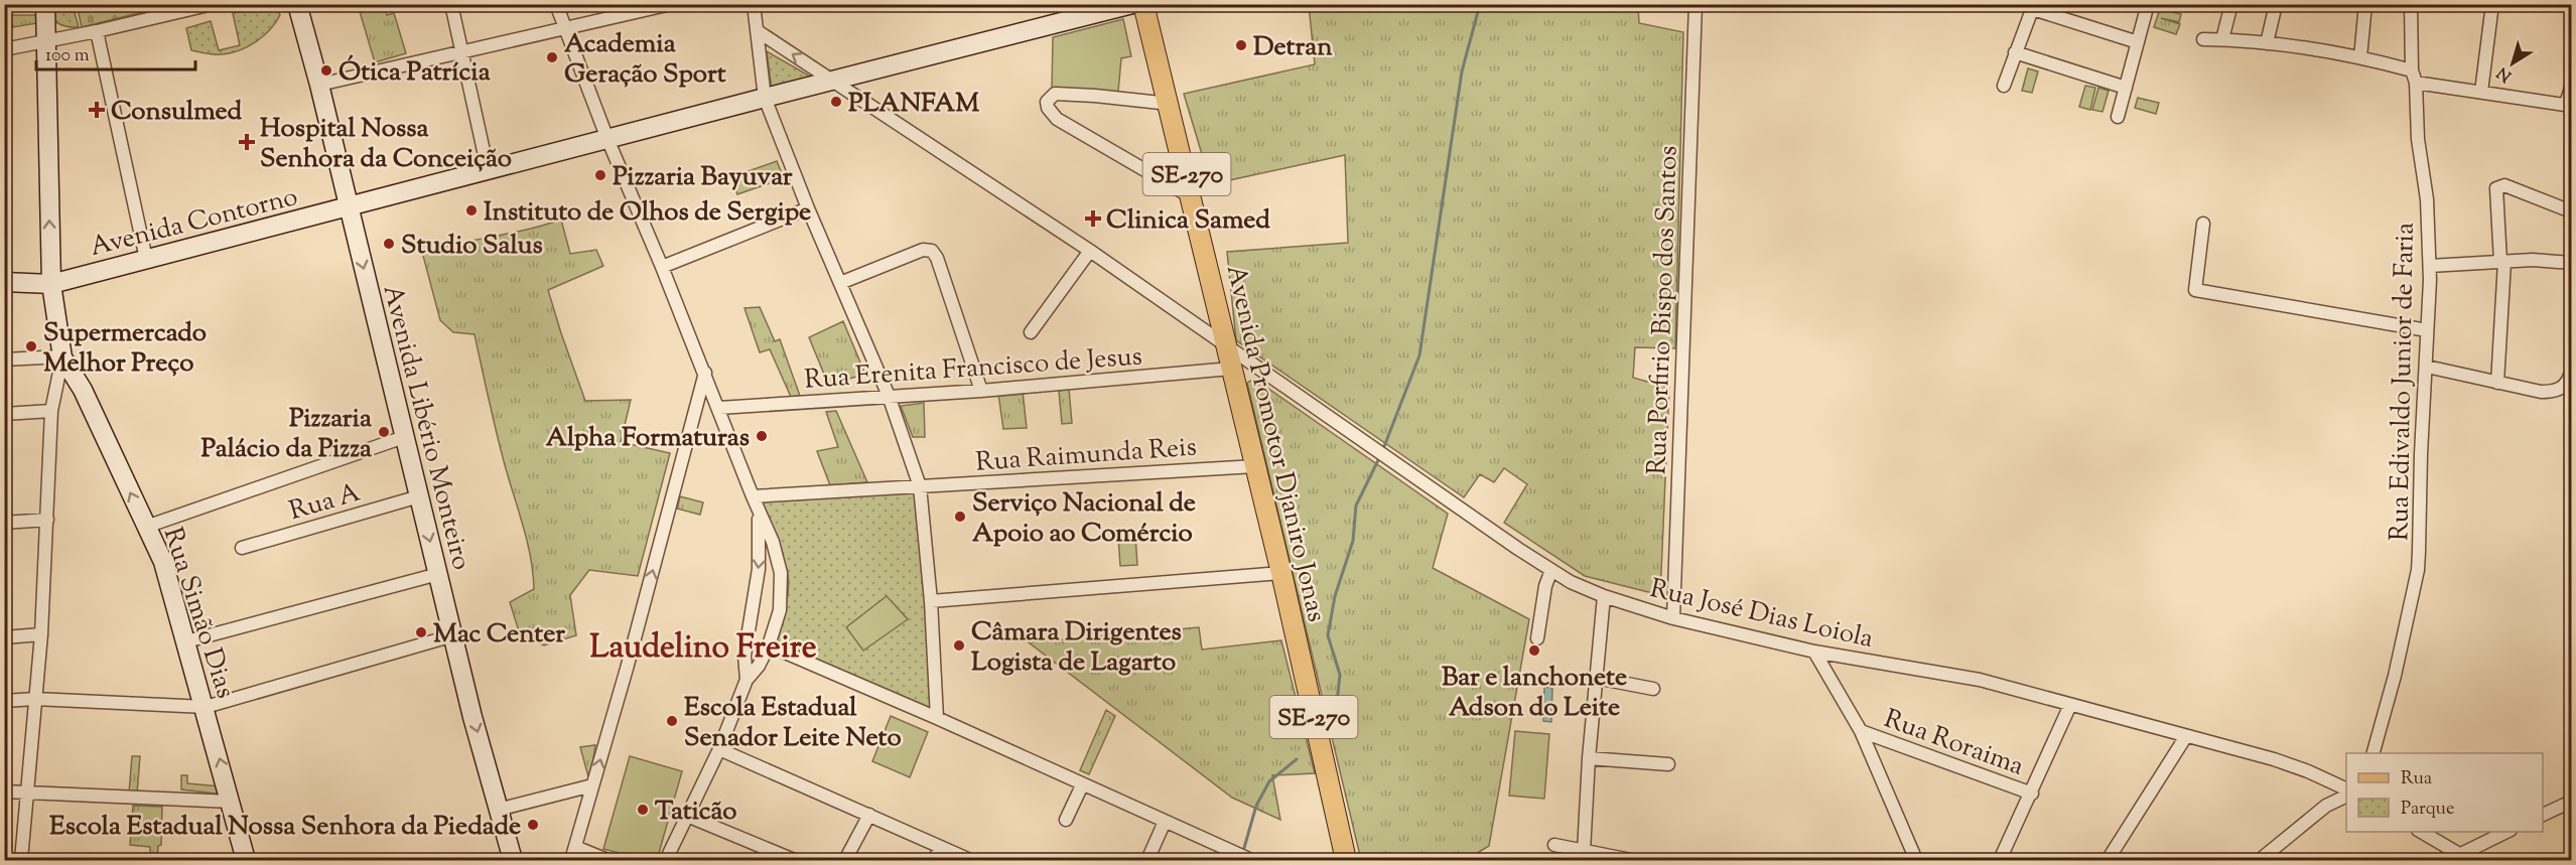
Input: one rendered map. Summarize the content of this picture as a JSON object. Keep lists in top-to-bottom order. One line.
{"streets":{"main road":["SE-270","Avenida Contorno","Avenida Libério Monteiro","Avenida Promotor Djaniro Jonas","Rua Simão Dias"],"street":["Rua Porfirio Bispo dos Santos","Rua Erenita Francisco de Jesus","Rua Edivaldo Junior de Faria","Rua Raimunda Reis","Rua A","Rua José Dias Loiola","Rua Roraima"]},"crossings":[["Avenida Contorno","Avenida Libério Monteiro"],["Avenida Contorno","Rua José Dias Loiola"],["Rua Porfirio Bispo dos Santos","Rua José Dias Loiola"],["Rua Erenita Francisco de Jesus","Avenida Promotor Djaniro Jonas"],["Avenida Libério Monteiro","Rua A"],["Avenida Promotor Djaniro Jonas","Rua Raimunda Reis"],["Avenida Promotor Djaniro Jonas","Rua José Dias Loiola"]],"one_way":["Avenida Libério Monteiro","Rua Simão Dias"],"districts":["Laudelino Freire"],"places":{"other":["Detran","Academia Geração Sport","Ótica Patrícia","PLANFAM","Pizzaria Bayuvar","Instituto de Olhos de Sergipe","Studio Salus","Supermercado Melhor Preço","Pizzaria Palácio da Pizza","Alpha Formaturas","Serviço Nacional de Apoio ao Comércio","Mac Center","Câmara Dirigentes Logista de Lagarto","Bar e lanchonete Adson do Leite","Escola Estadual Senador Leite Neto","Taticão","Escola Estadual Nossa Senhora da Piedade"],"health":["Consulmed","Hospital Nossa Senhora da Conceição","Clinica Samed"]},"legend":["Rua","Parque"],"scale_bar":"100 m","north":"bottom left"}
